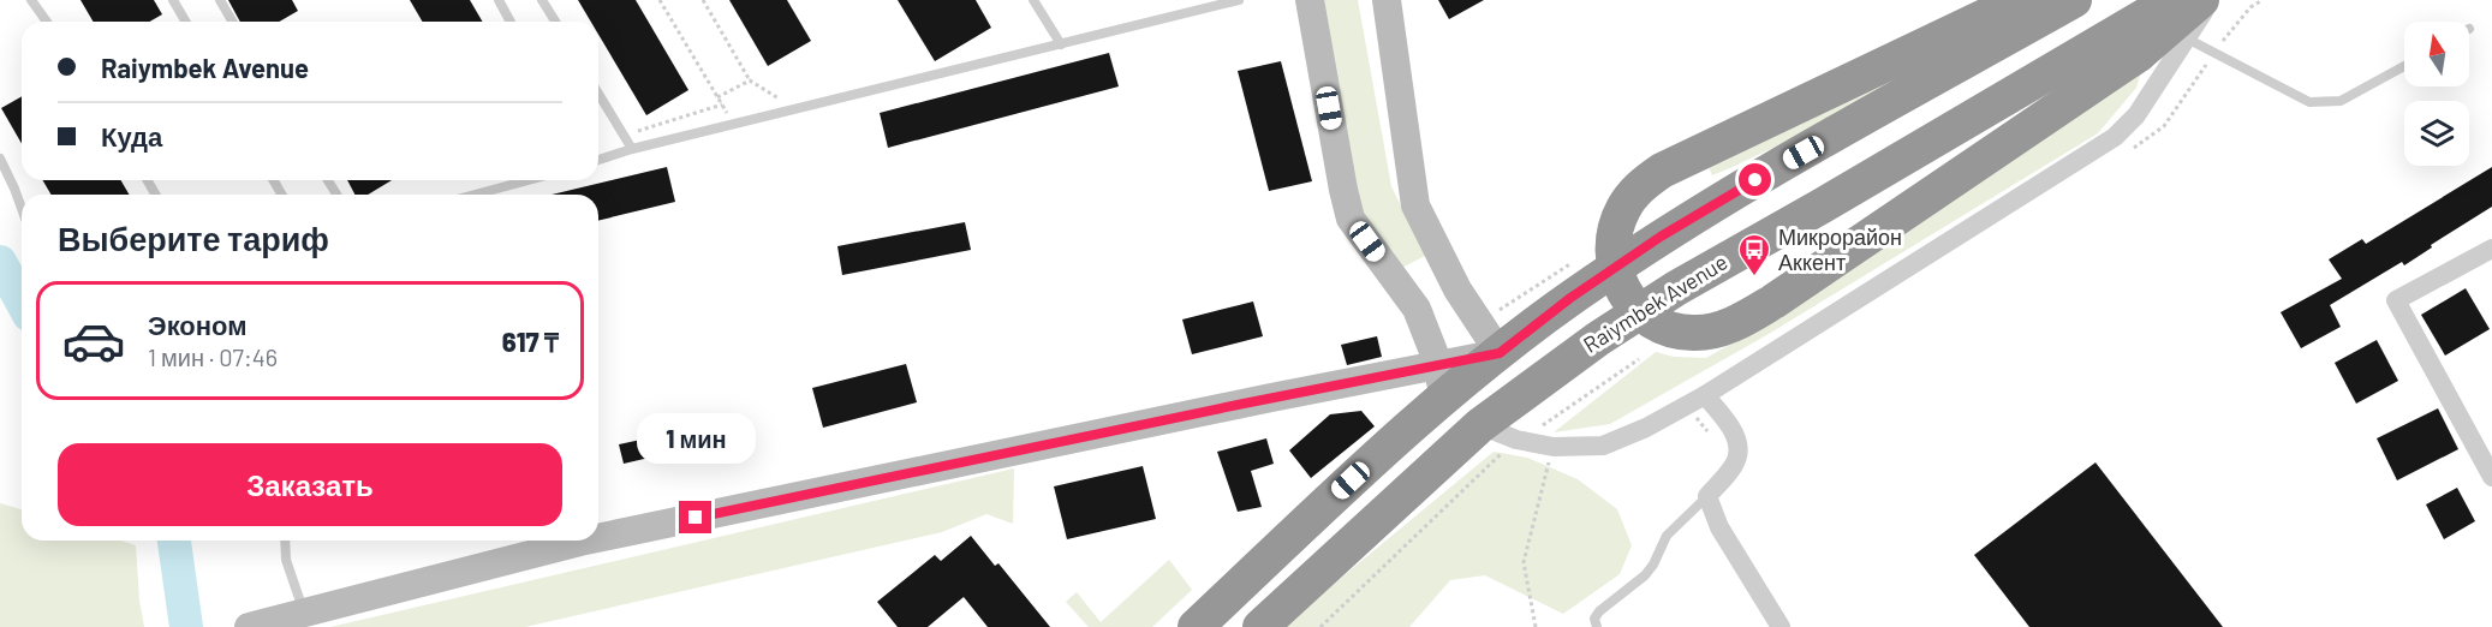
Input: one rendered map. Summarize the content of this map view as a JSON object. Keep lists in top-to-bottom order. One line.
{"streets":{"highway":["Raiymbek Avenue"]},"places":{"bus stop":["Микрорайон Аккент"]},"north":"top","page":{"banner":["Raiymbek Avenue","Куда"],"heading":"Выберите тариф","list":[{"name":"Эконом","note":"1 мин · 07:46","value":"617 ₸"}],"bubble":"1 мин","buttons":"Заказать"}}
